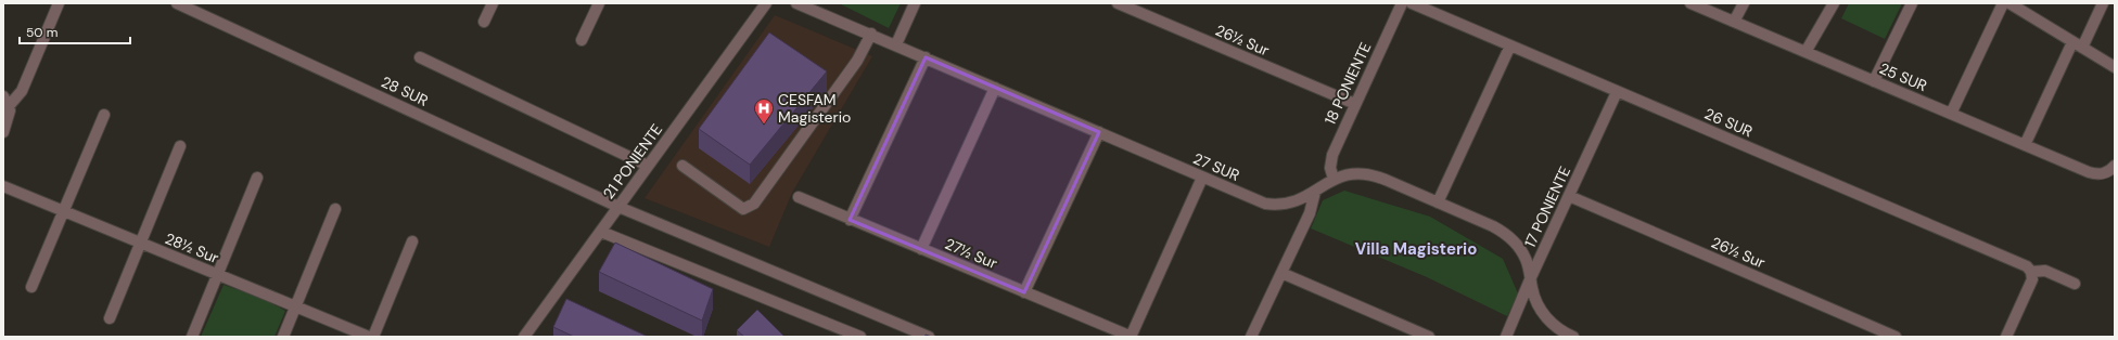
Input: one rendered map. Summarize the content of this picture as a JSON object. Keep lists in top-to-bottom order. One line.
{"streets":{"street":["26½ Sur","25 SUR","18 PONIENTE","28 SUR","26 SUR","21 PONIENTE","27 SUR","17 PONIENTE","28½ Sur","27½ Sur"]},"crossings":[["26½ Sur","18 PONIENTE"],["26½ Sur","17 PONIENTE"],["18 PONIENTE","27 SUR"],["28 SUR","21 PONIENTE"],["26 SUR","17 PONIENTE"],["27 SUR","17 PONIENTE"]],"districts":["Villa Magisterio"],"places":{"hospital":["CESFAM Magisterio"]},"scale_bar":"50 m"}
